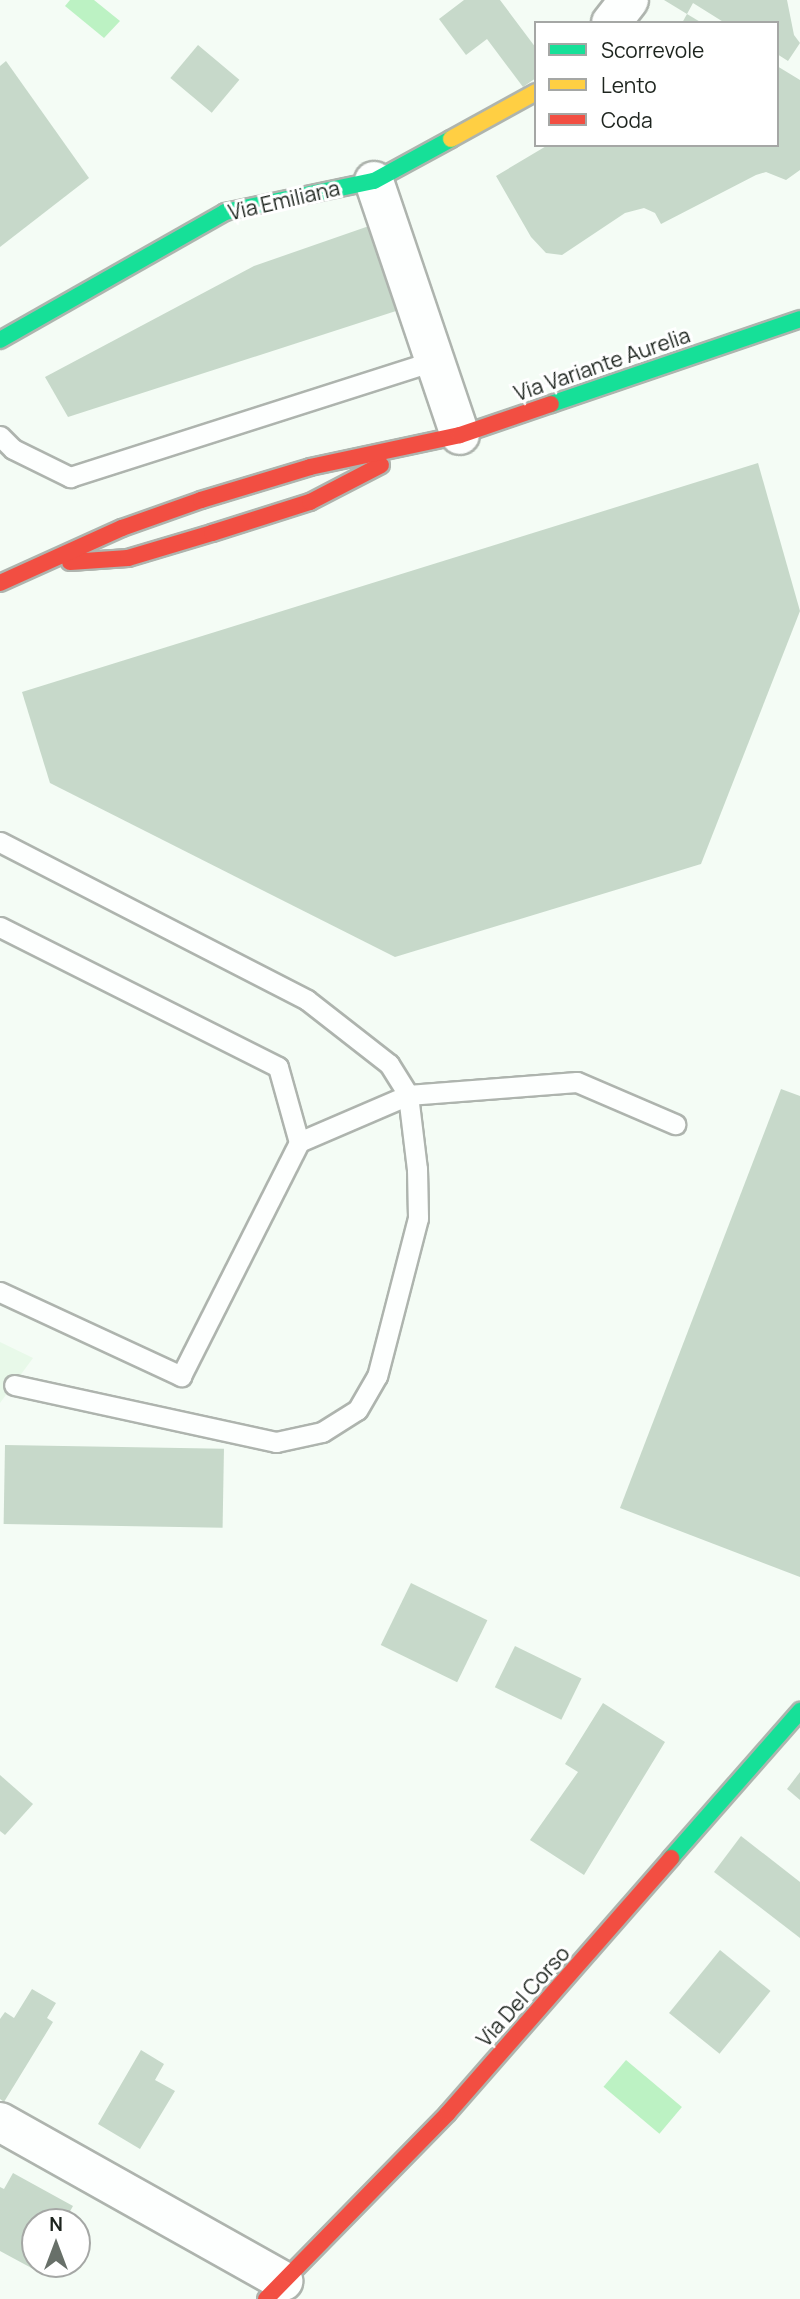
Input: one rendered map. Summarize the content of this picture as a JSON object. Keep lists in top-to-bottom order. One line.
{"streets":{"street":["Via Emiliana","Via Variante Aurelia","Via Del Corso"]},"legend":["Scorrevole","Lento","Coda"],"north":"top"}
